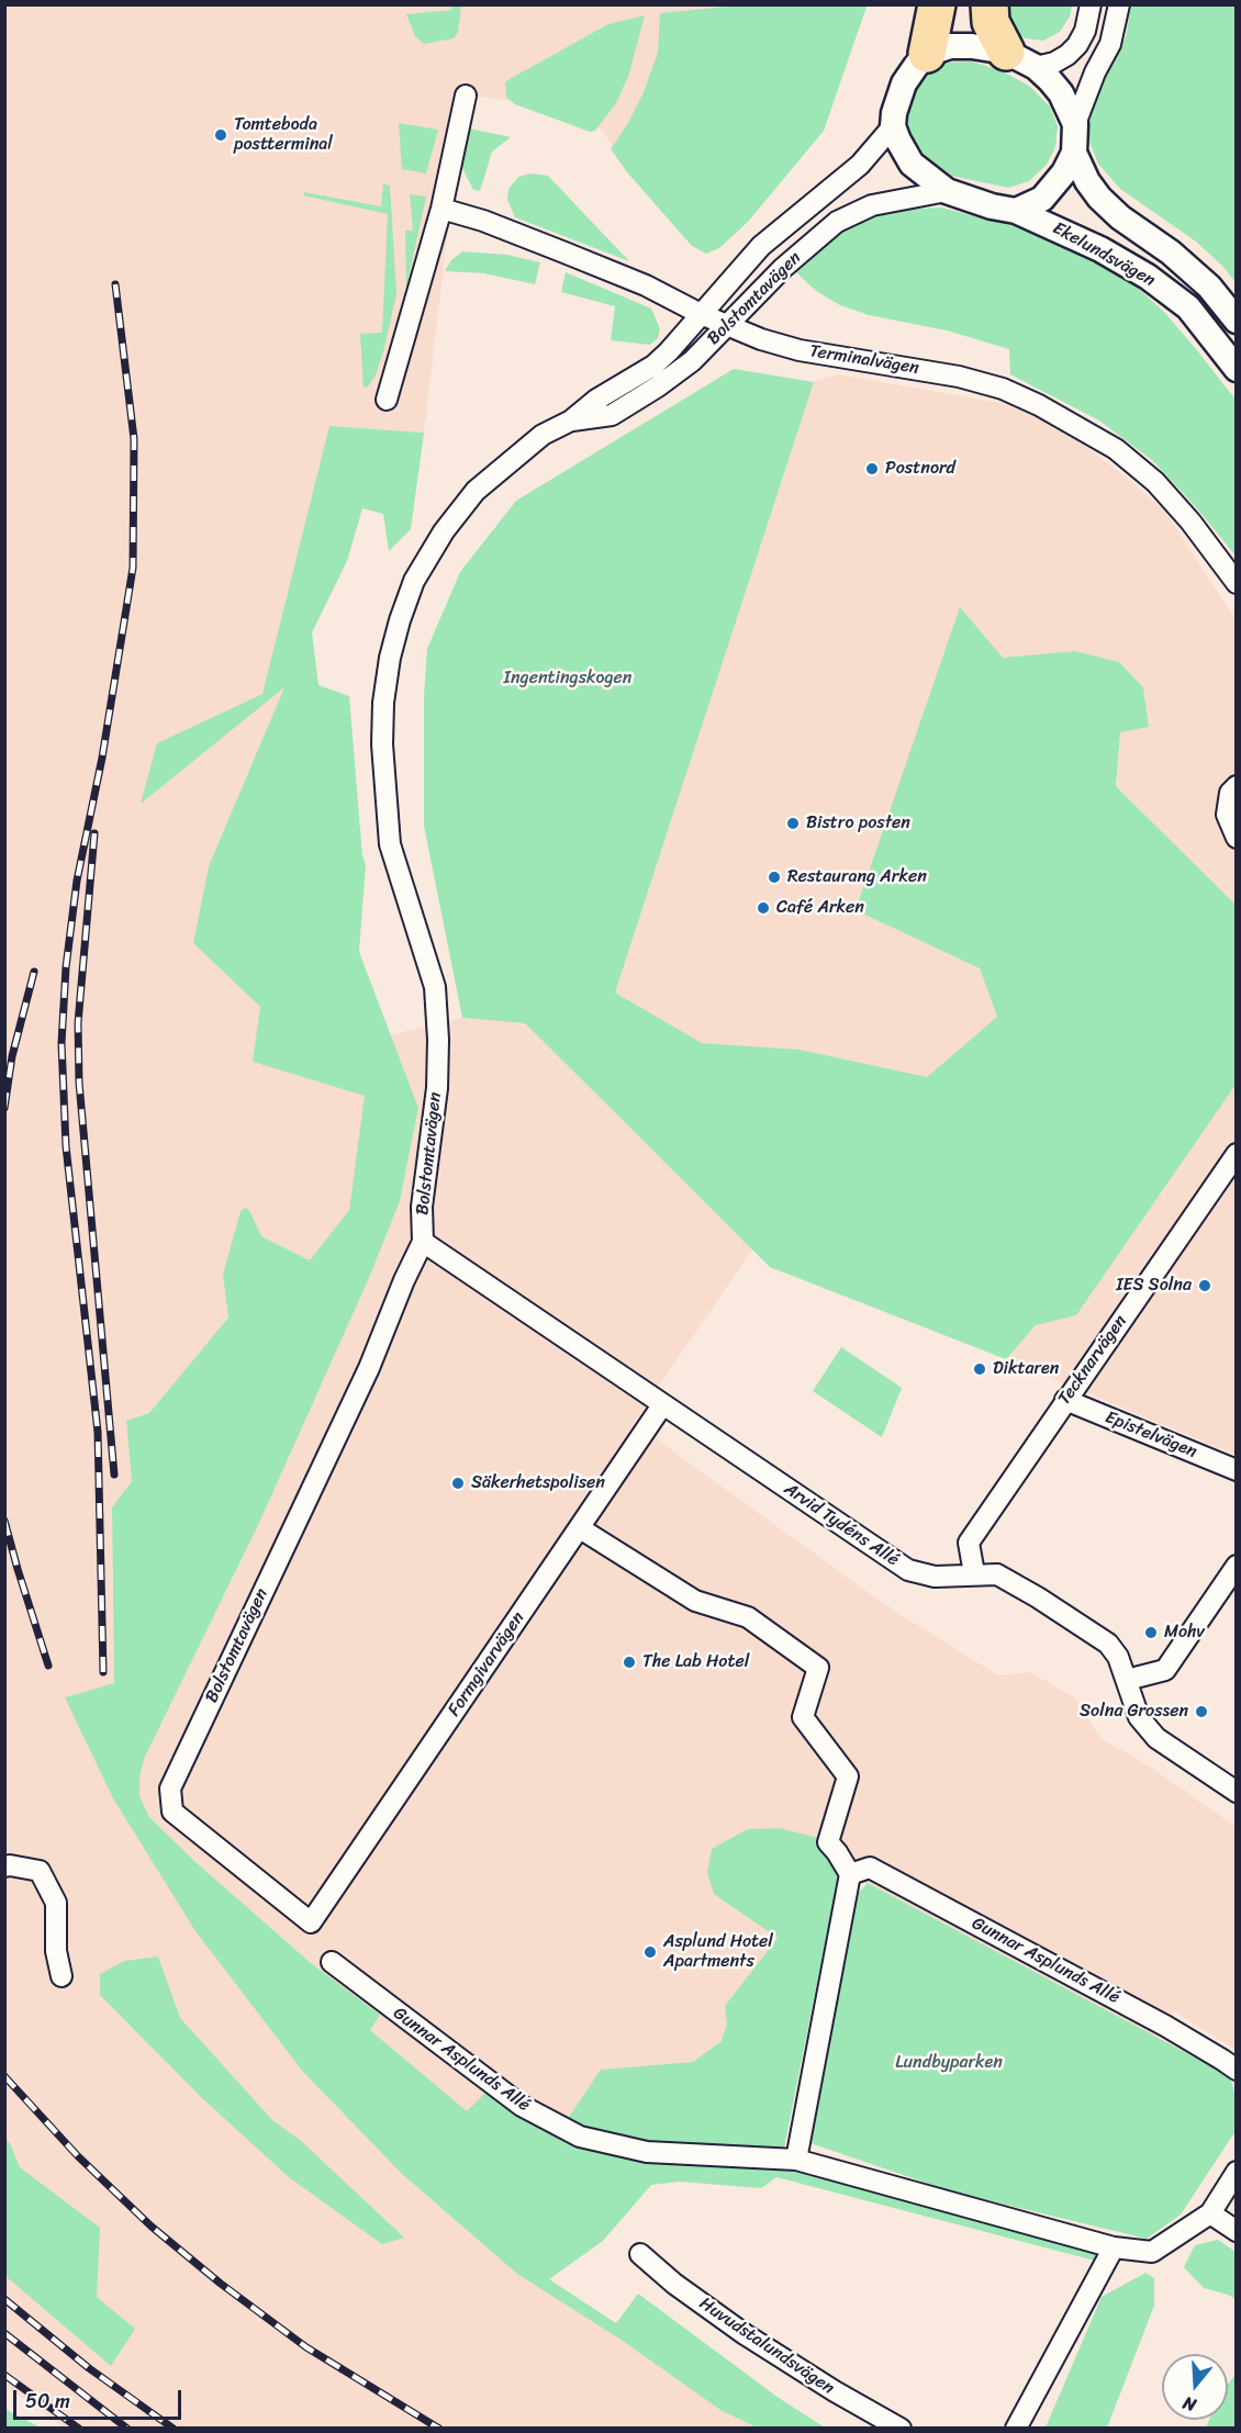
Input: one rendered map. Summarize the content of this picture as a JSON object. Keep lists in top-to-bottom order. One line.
{"streets":{"street":["Ekelundsvägen","Bolstomtavägen","Terminalvägen","Tecknarvägen","Epistelvägen","Arvid Tydéns Allé","Formgivarvägen","Gunnar Asplunds Allé","Huvudstalundsvägen"]},"crossings":[["Ekelundsvägen","Bolstomtavägen"],["Bolstomtavägen","Terminalvägen"],["Bolstomtavägen","Arvid Tydéns Allé"],["Bolstomtavägen","Formgivarvägen"],["Tecknarvägen","Epistelvägen"],["Tecknarvägen","Arvid Tydéns Allé"],["Arvid Tydéns Allé","Formgivarvägen"]],"parks":["Ingentingskogen","Lundbyparken"],"places":["Tomteboda postterminal","Postnord","Bistro posten","Restaurang Arken","Café Arken","IES Solna","Diktaren","Säkerhetspolisen","Mohv","The Lab Hotel","Solna Grossen","Asplund Hotel Apartments"],"scale_bar":"50 m","north":"bottom"}
